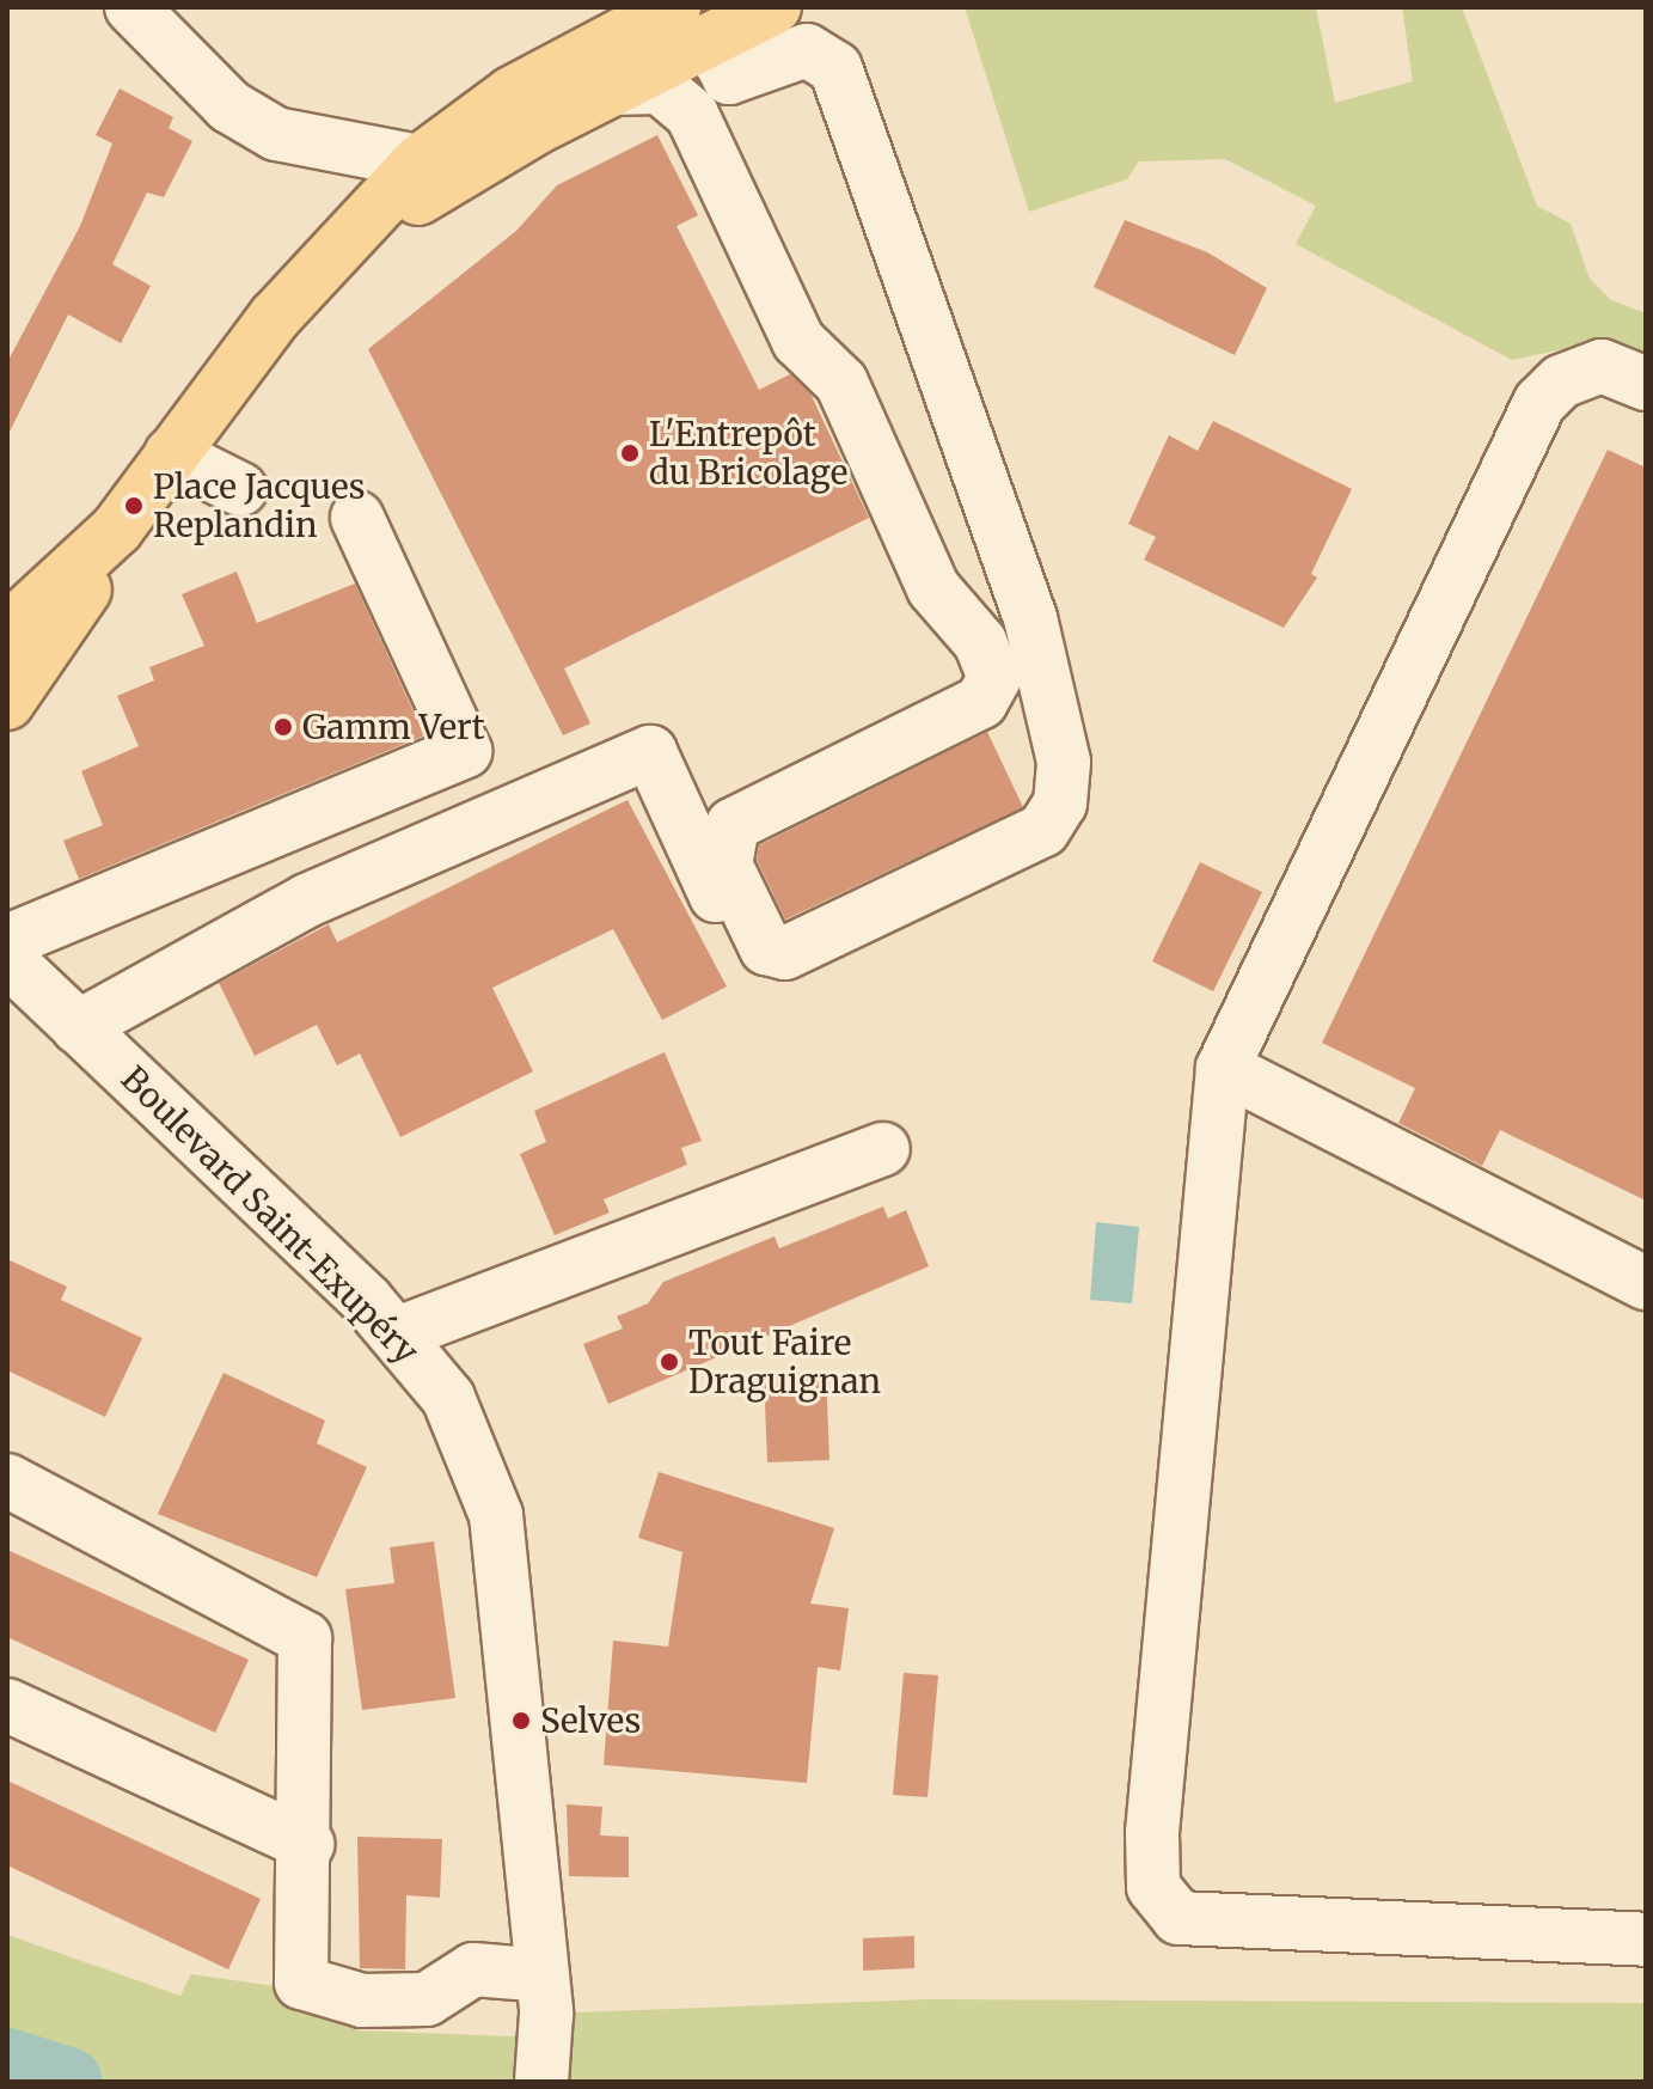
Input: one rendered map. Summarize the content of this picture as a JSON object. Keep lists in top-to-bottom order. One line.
{"streets":{"street":["Boulevard Saint-Exupéry"]},"places":["L'Entrepôt du Bricolage","Place Jacques Replandin","Gamm Vert","Tout Faire Draguignan","Selves"]}
